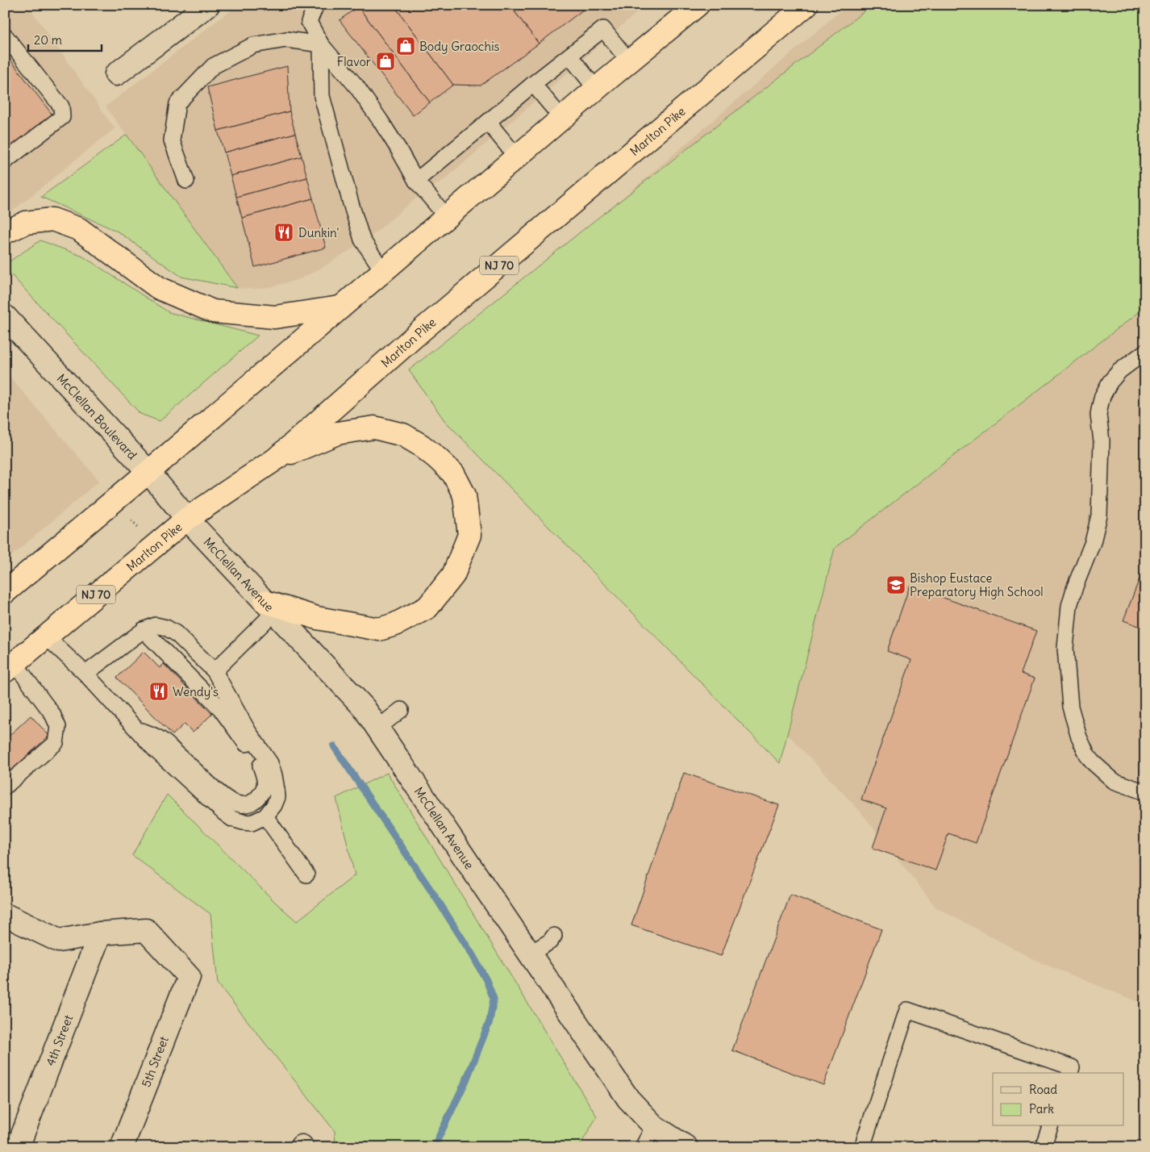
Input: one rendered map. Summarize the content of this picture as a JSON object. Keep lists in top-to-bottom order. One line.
{"streets":{"highway":["Marlton Pike","NJ 70"],"street":["McClellan Boulevard","McClellan Avenue","4th Street","5th Street"]},"crossings":[["Marlton Pike","McClellan Boulevard"],["Marlton Pike","McClellan Avenue"],["McClellan Boulevard","McClellan Avenue"],["4th Street","5th Street"]],"places":{"shop":["Body Graochis","Flavor"],"restaurant":["Dunkin'","Wendy's"],"school or university":["Bishop Eustace Preparatory High School"]},"legend":["Road","Park"],"scale_bar":"20 m"}
